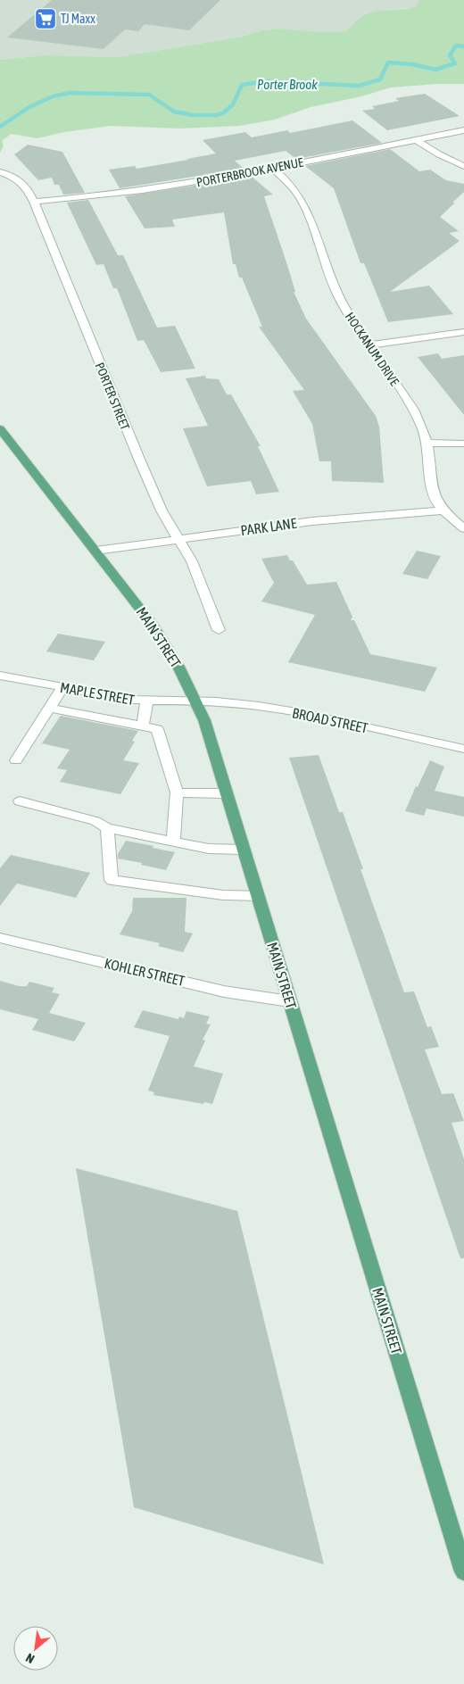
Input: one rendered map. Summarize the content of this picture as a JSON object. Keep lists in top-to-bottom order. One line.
{"streets":{"main road":["MAIN STREET"],"street":["PORTERBROOK AVENUE","HOCKANUM DRIVE","PORTER STREET","PARK LANE","MAPLE STREET","BROAD STREET","KOHLER STREET"]},"crossings":[["PORTERBROOK AVENUE","HOCKANUM DRIVE"],["PORTERBROOK AVENUE","PORTER STREET"],["HOCKANUM DRIVE","PARK LANE"],["PORTER STREET","PARK LANE"],["PARK LANE","MAIN STREET"],["MAIN STREET","MAPLE STREET"],["MAIN STREET","BROAD STREET"],["MAIN STREET","KOHLER STREET"],["MAPLE STREET","BROAD STREET"]],"water":["Porter Brook"],"places":{"supermarket":["TJ Maxx"]},"north":"bottom left"}
